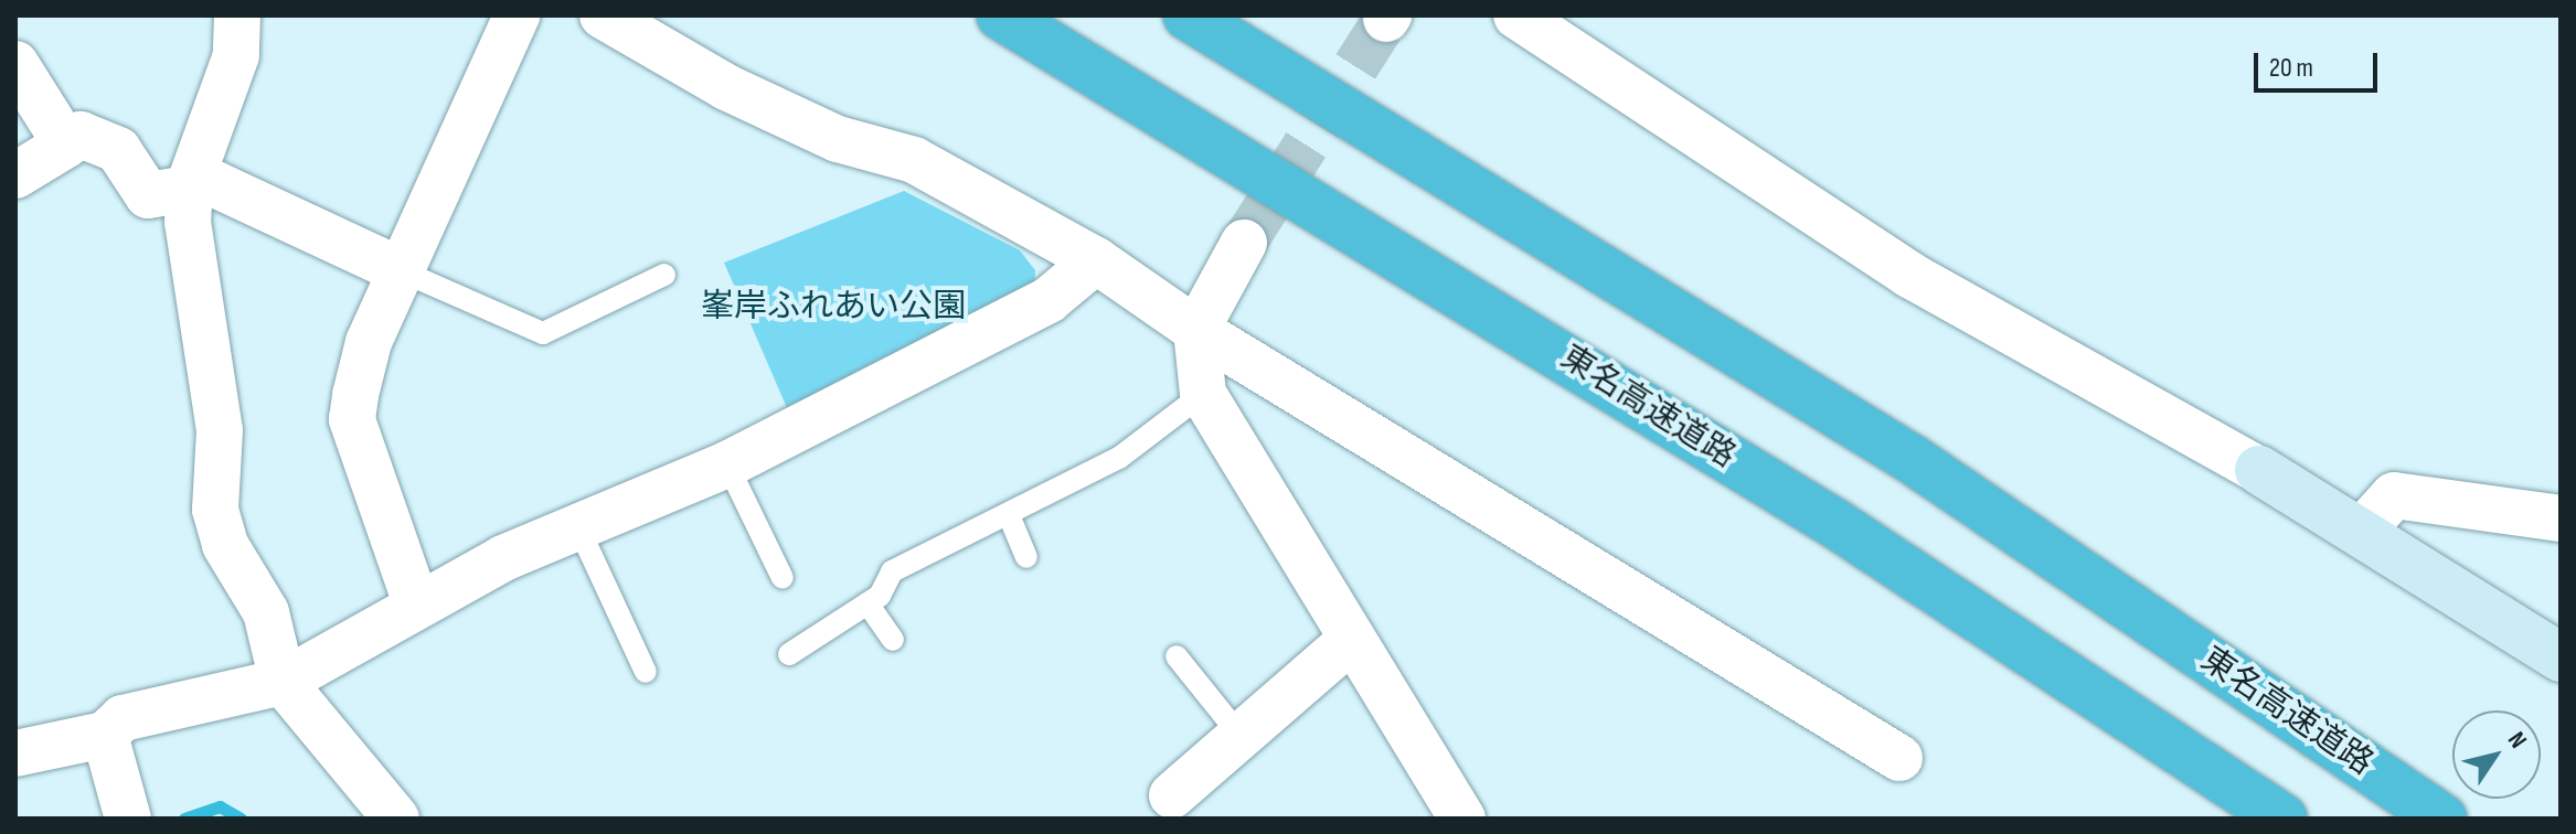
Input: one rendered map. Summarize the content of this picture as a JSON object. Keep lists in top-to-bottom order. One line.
{"streets":{"highway":["東名高速道路"]},"parks":["峯岸ふれあい公園"],"scale_bar":"20 m","north":"top right"}
